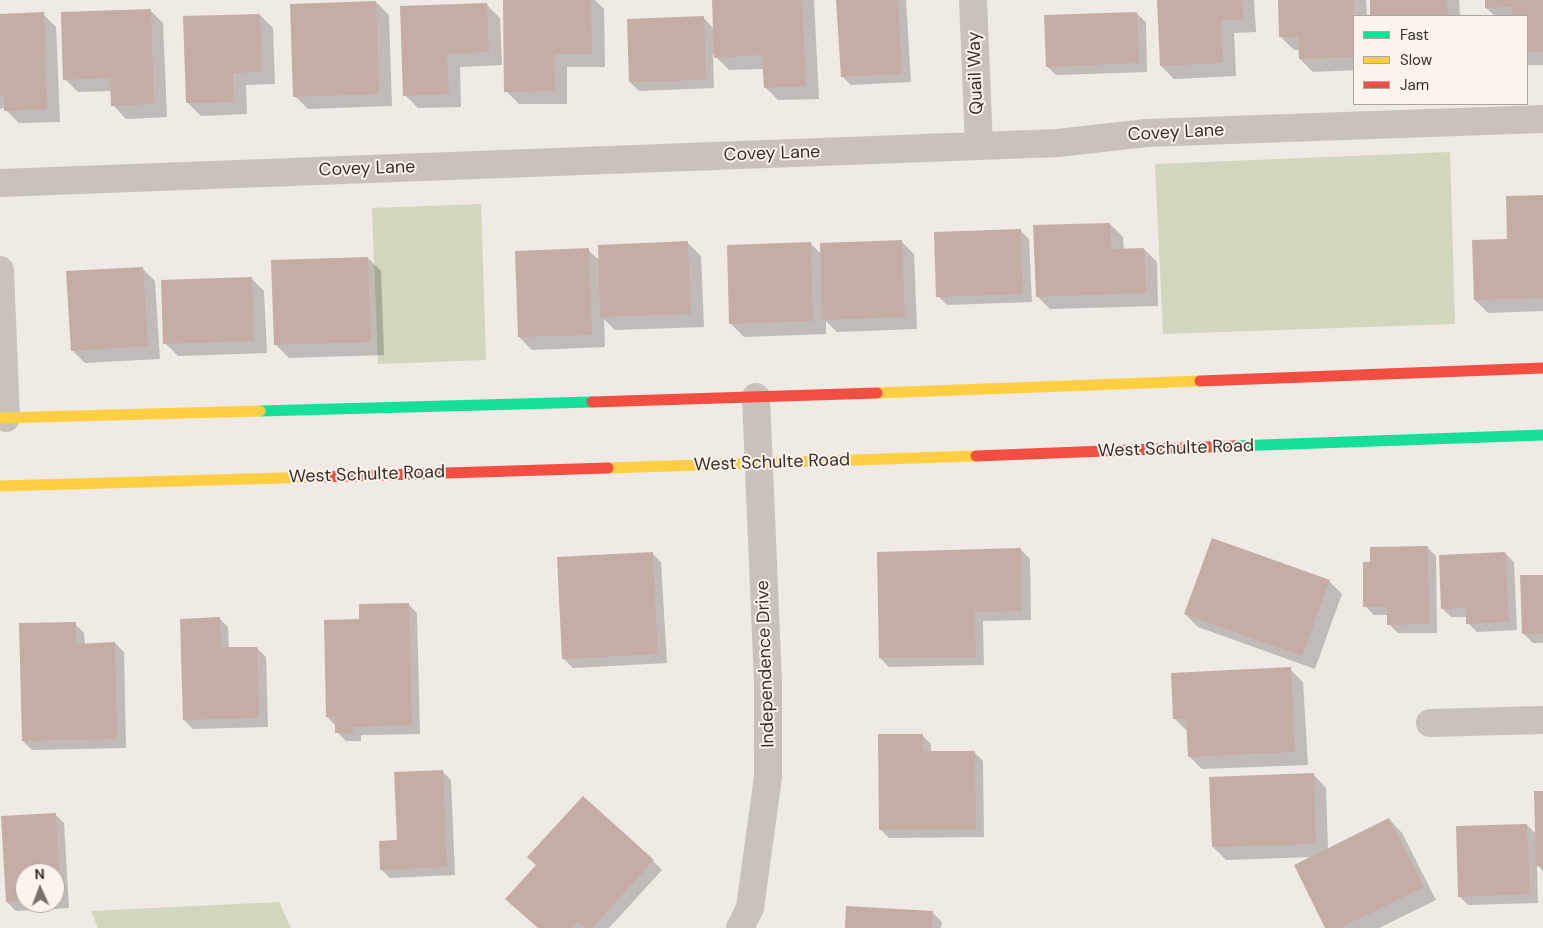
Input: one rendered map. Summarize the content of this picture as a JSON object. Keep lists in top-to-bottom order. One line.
{"streets":{"main road":["West Schulte Road"],"street":["Quail Way","Covey Lane","Independence Drive"]},"crossings":[["Quail Way","Covey Lane"],["West Schulte Road","Independence Drive"]],"legend":["Fast","Slow","Jam"],"north":"top"}
